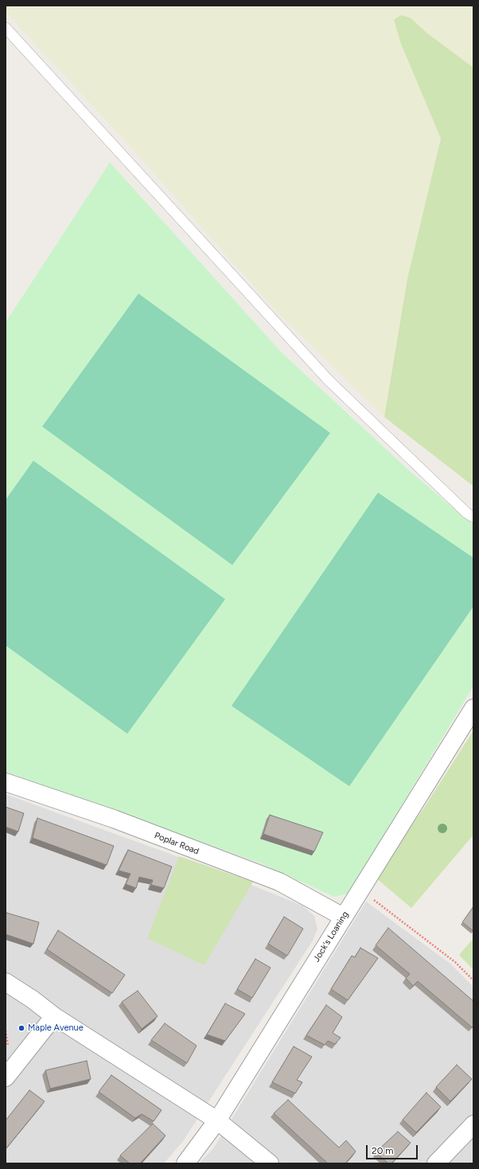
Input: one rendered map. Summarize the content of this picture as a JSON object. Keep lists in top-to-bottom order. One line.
{"streets":{"street":["Poplar Road","Jock's Loaning"]},"crossings":[["Poplar Road","Jock's Loaning"]],"places":["Maple Avenue"],"scale_bar":"20 m"}
